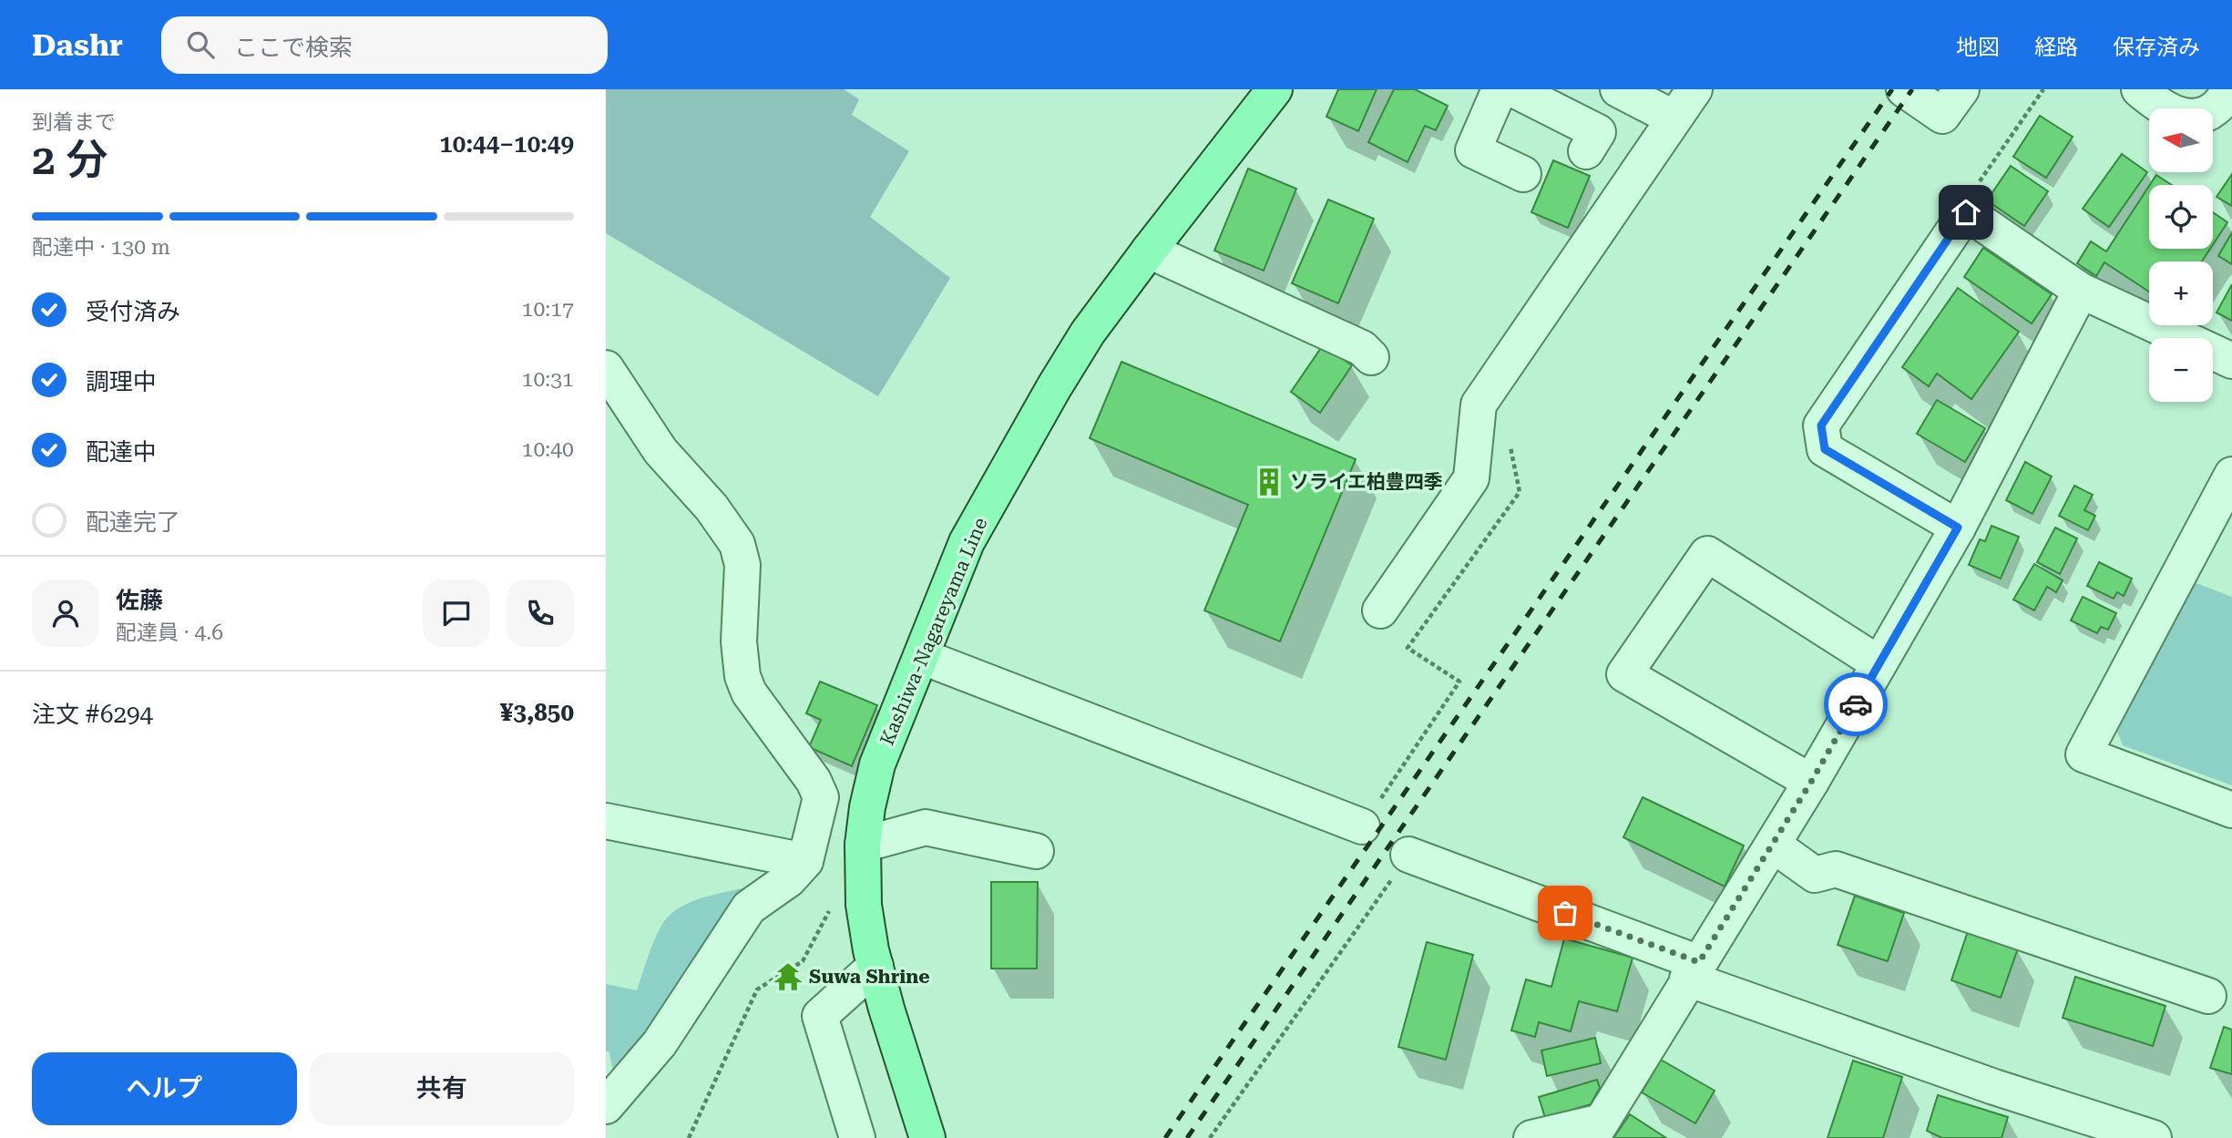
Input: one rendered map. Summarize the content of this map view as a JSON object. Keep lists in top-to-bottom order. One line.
{"streets":{"main road":["Kashiwa-Nagareyama Line"]},"places":{"building":["ソライエ柏豊四季"],"temple":["Suwa Shrine"]},"north":"left","page":{"header":"Dashr","search":"ここで検索","nav":["地図","経路","保存済み"],"heading":["2 分","到着まで","10:44–10:49"],"panel":["佐藤","配達員 · 4.6","注文 #6294","¥3,850"],"map_buttons":["+","−"],"bar":"配達中 · 130 m","list":[["受付済み","10:17"],["調理中","10:31"],["配達中","10:40"],"配達完了"],"buttons":["ヘルプ","共有"]}}
